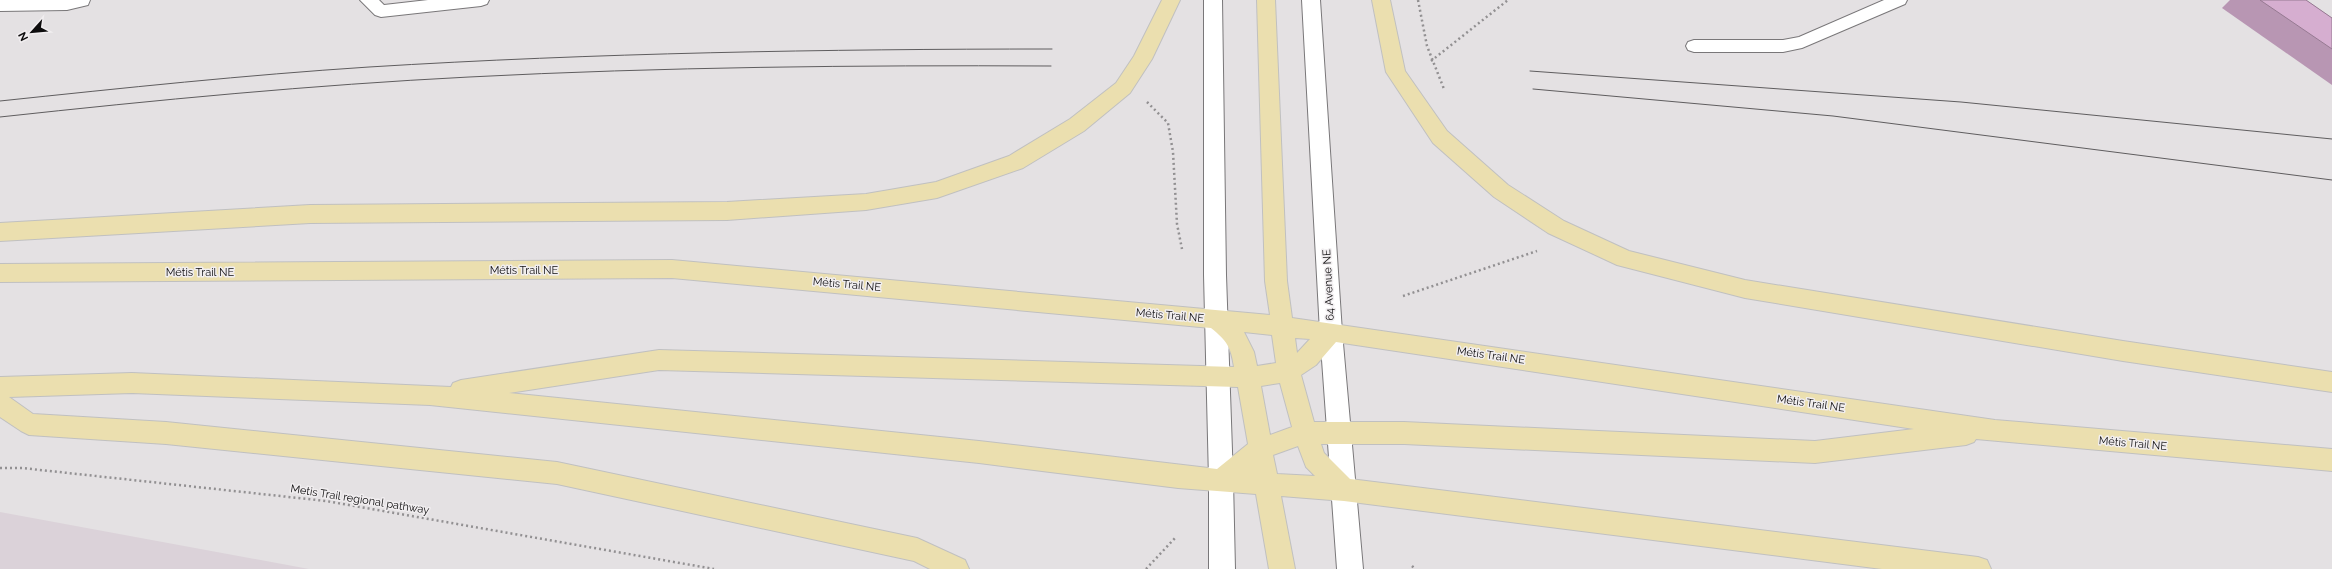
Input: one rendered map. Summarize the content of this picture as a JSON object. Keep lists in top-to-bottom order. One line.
{"streets":{"main road":["Métis Trail NE","64 Avenue NE"],"path":["Metis Trail regional pathway"]},"crossings":[["Métis Trail NE","64 Avenue NE"]],"north":"bottom left"}
